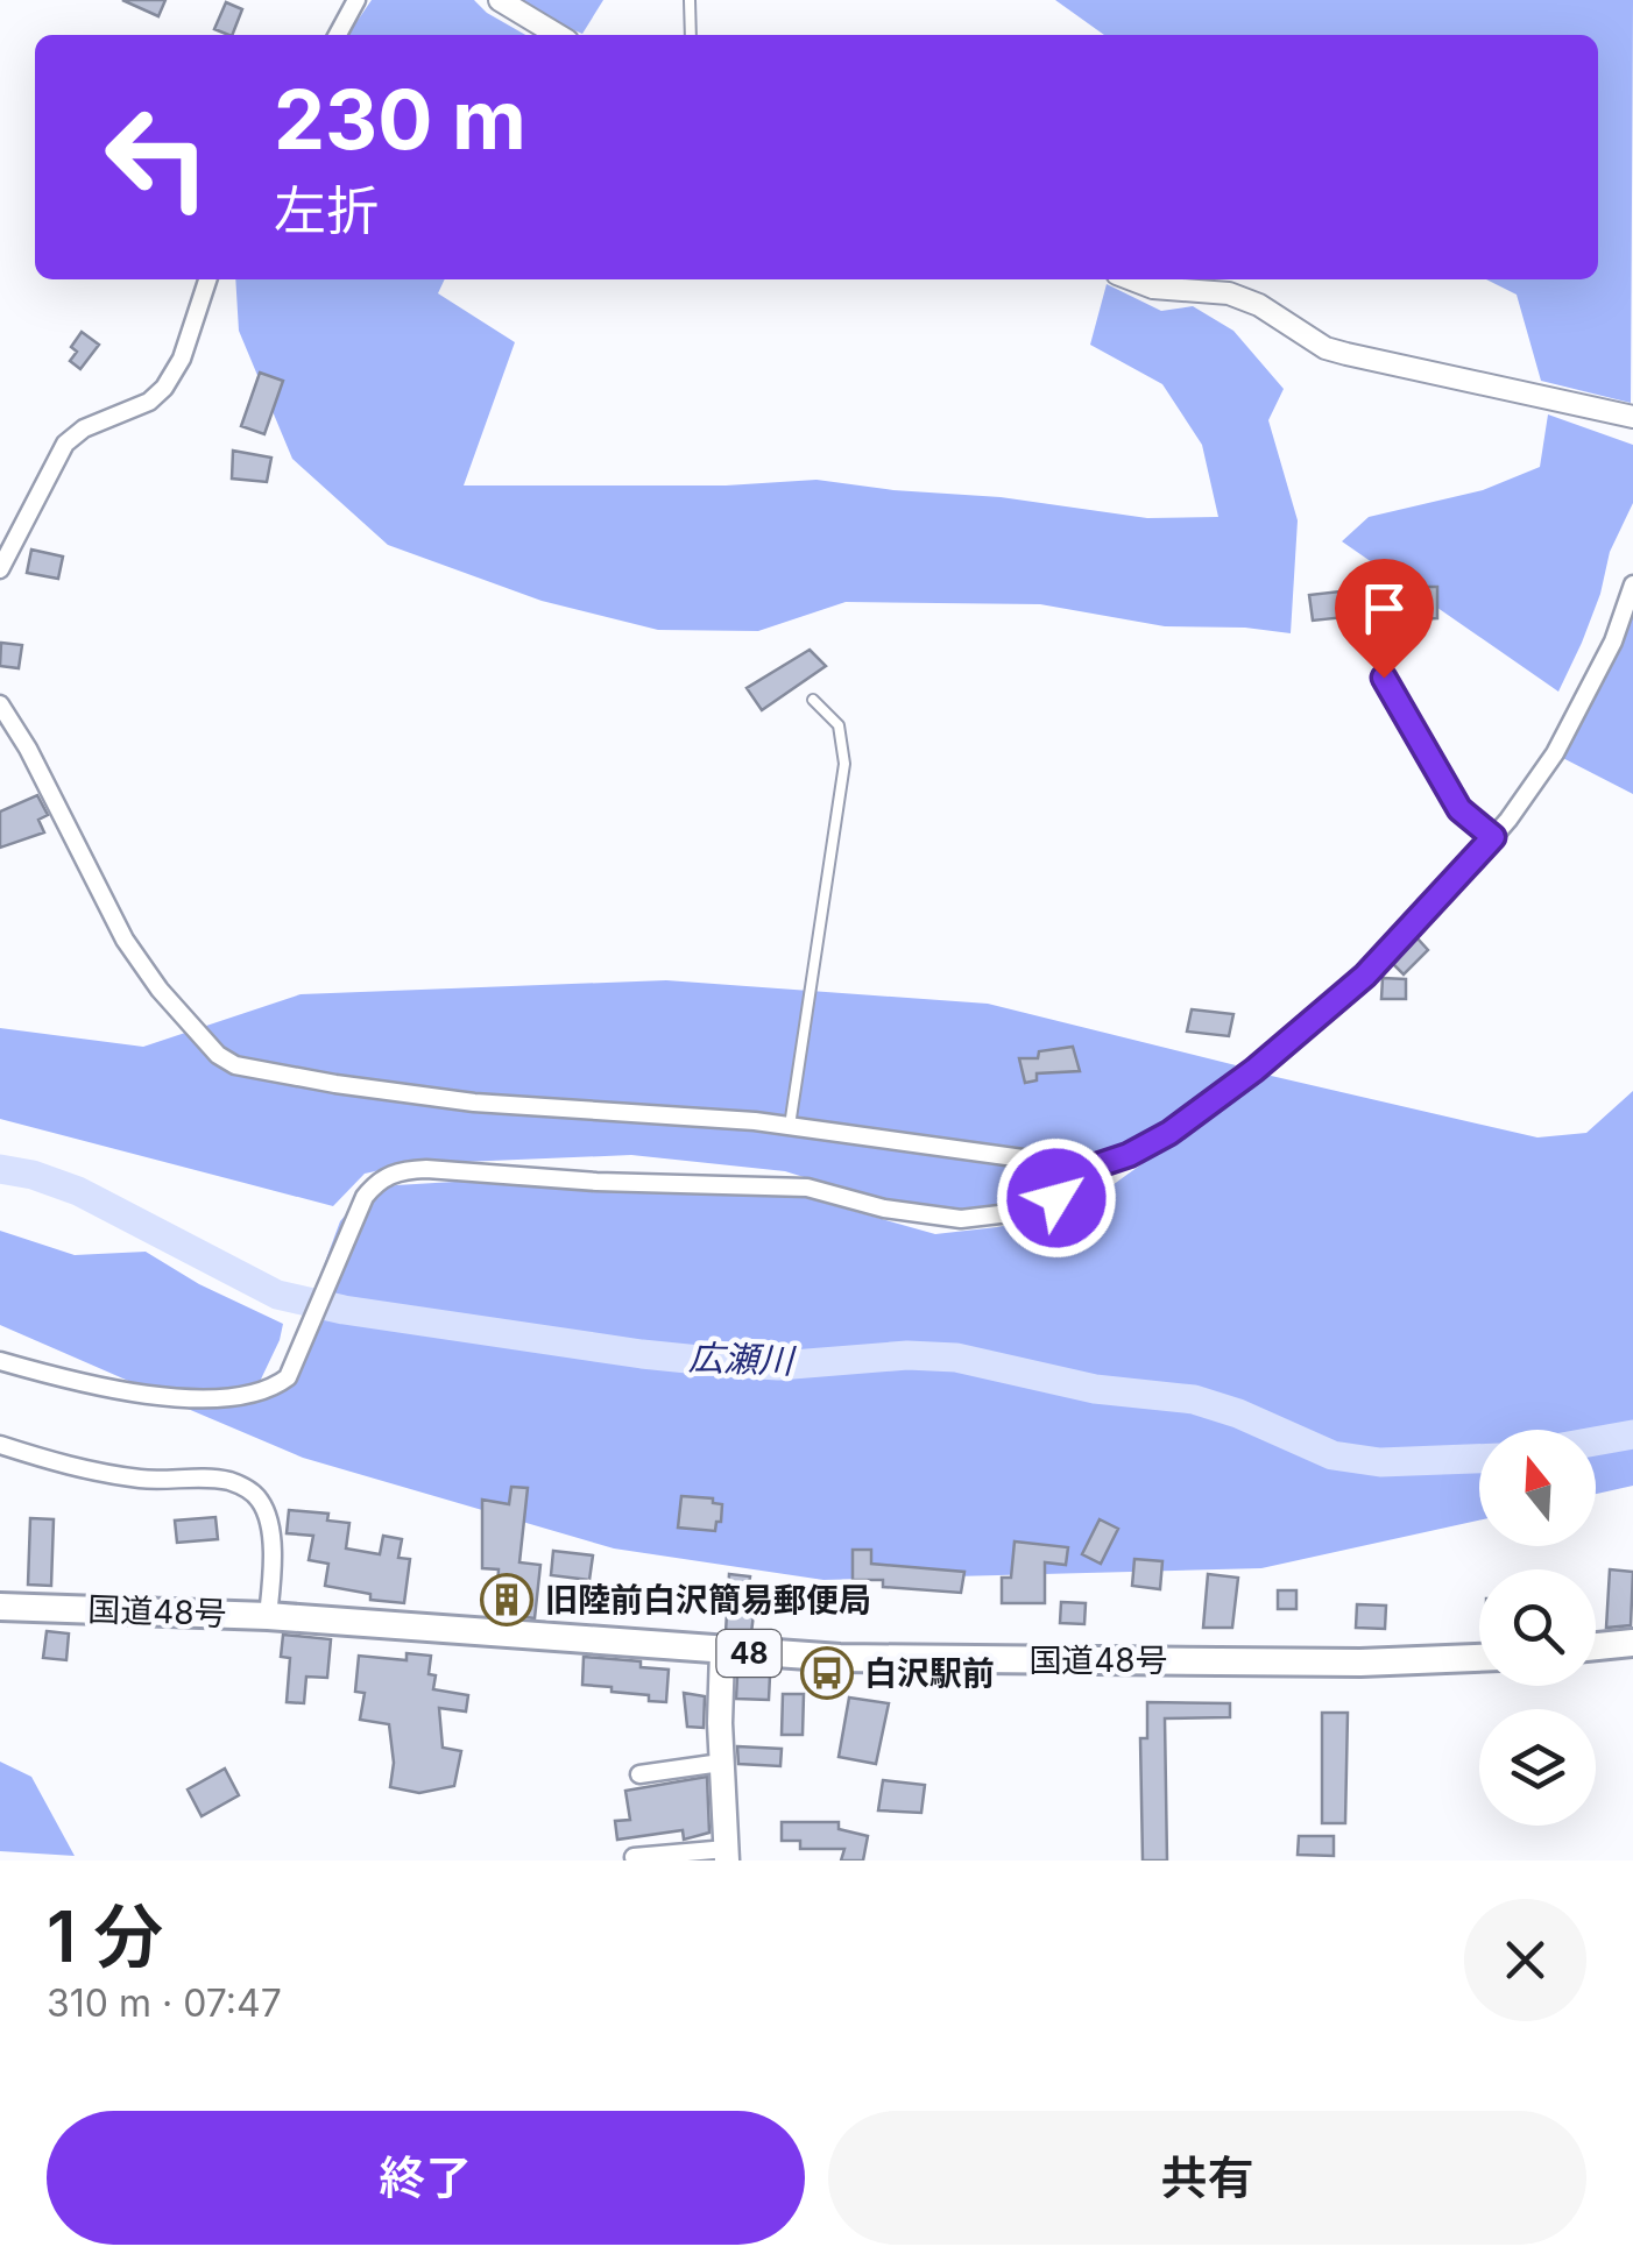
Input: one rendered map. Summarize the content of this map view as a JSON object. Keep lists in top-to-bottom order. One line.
{"streets":{"highway":["国道48号","48"]},"water":["広瀬川"],"places":{"building":["旧陸前白沢簡易郵便局"],"bus stop":["白沢駅前"]},"north":"top","page":{"turn":["230 m","左折"],"heading":["1 分","310 m · 07:47"],"buttons":["終了","共有"]}}
